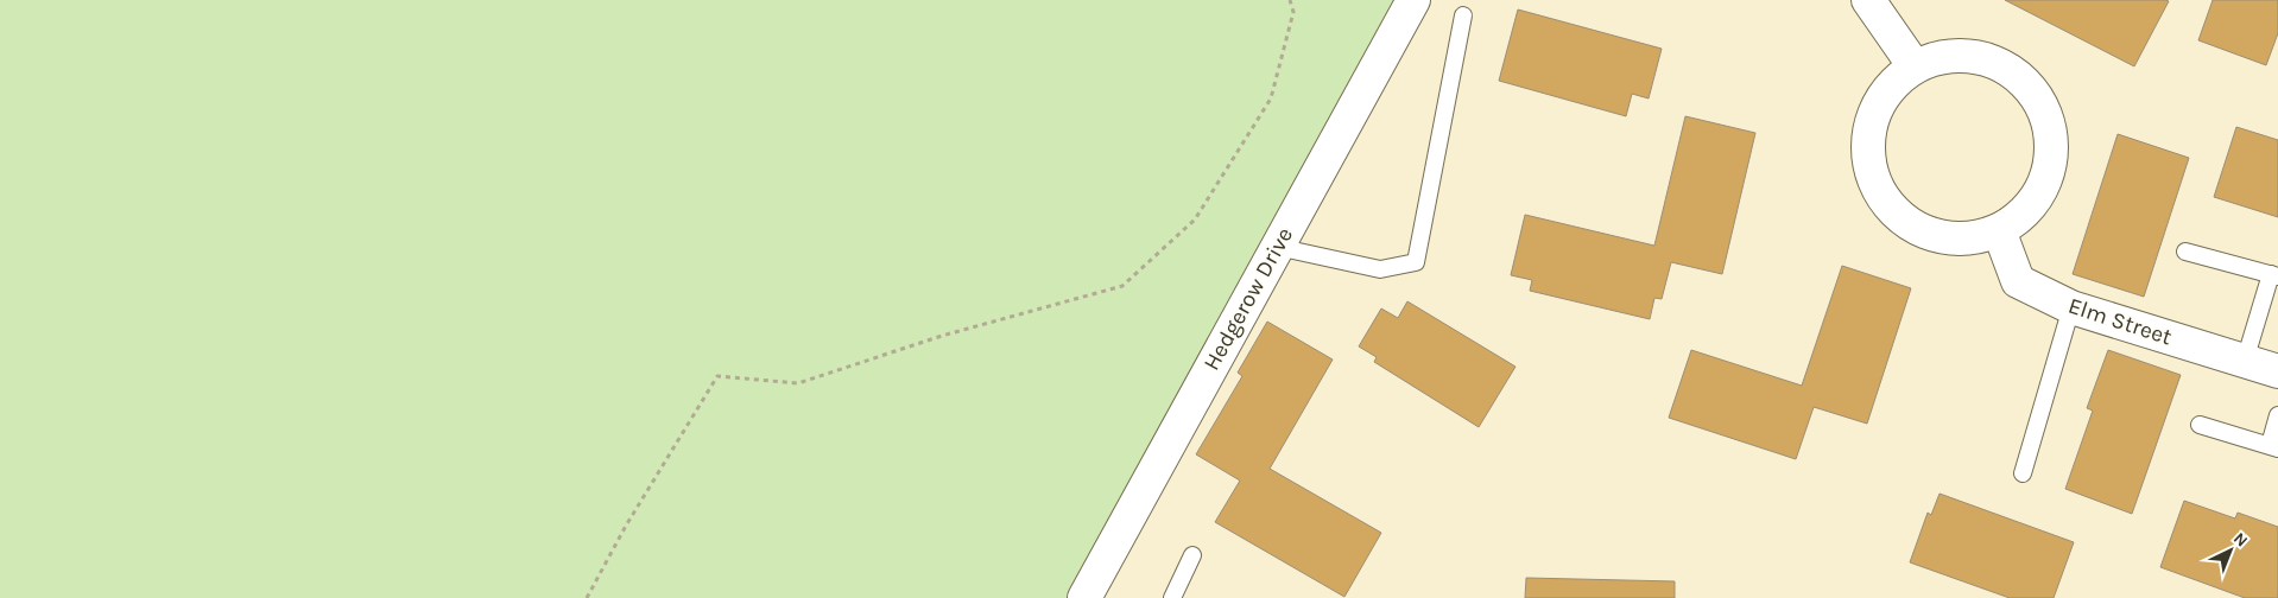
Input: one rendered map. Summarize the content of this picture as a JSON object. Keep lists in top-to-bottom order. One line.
{"streets":{"street":["Hedgerow Drive","Elm Street"]},"north":"top right"}
